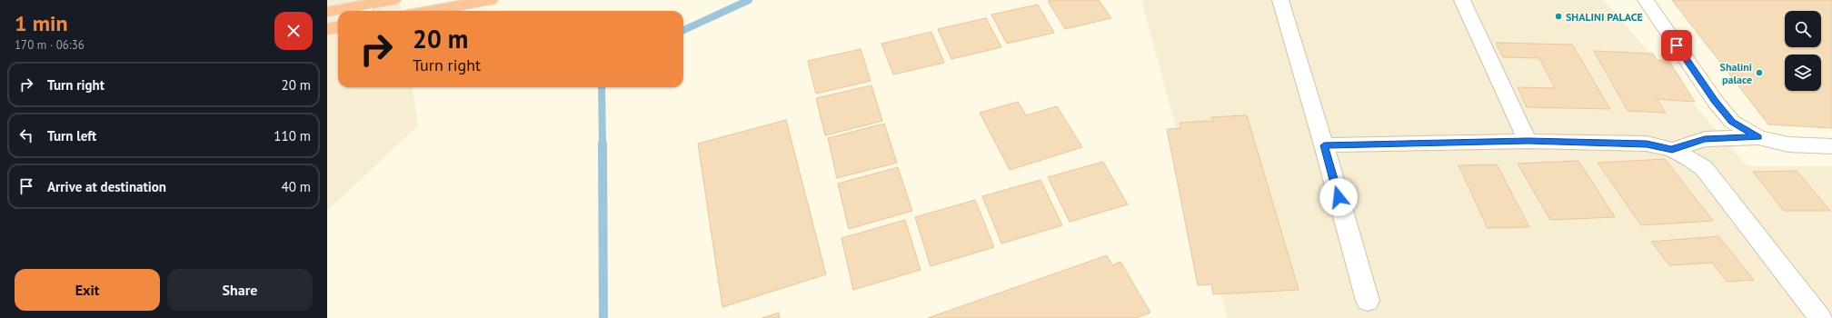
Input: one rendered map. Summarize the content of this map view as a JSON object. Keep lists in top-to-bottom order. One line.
{"places":["SHALINI PALACE","Shalini palace"],"page":{"heading":["1 min","170 m · 06:36"],"turn":["20 m","Turn right"],"list":[{"name":"Turn right","value":"20 m"},{"name":"Turn left","value":"110 m"},{"name":"Arrive at destination","value":"40 m"}],"buttons":["Exit","Share"]}}
